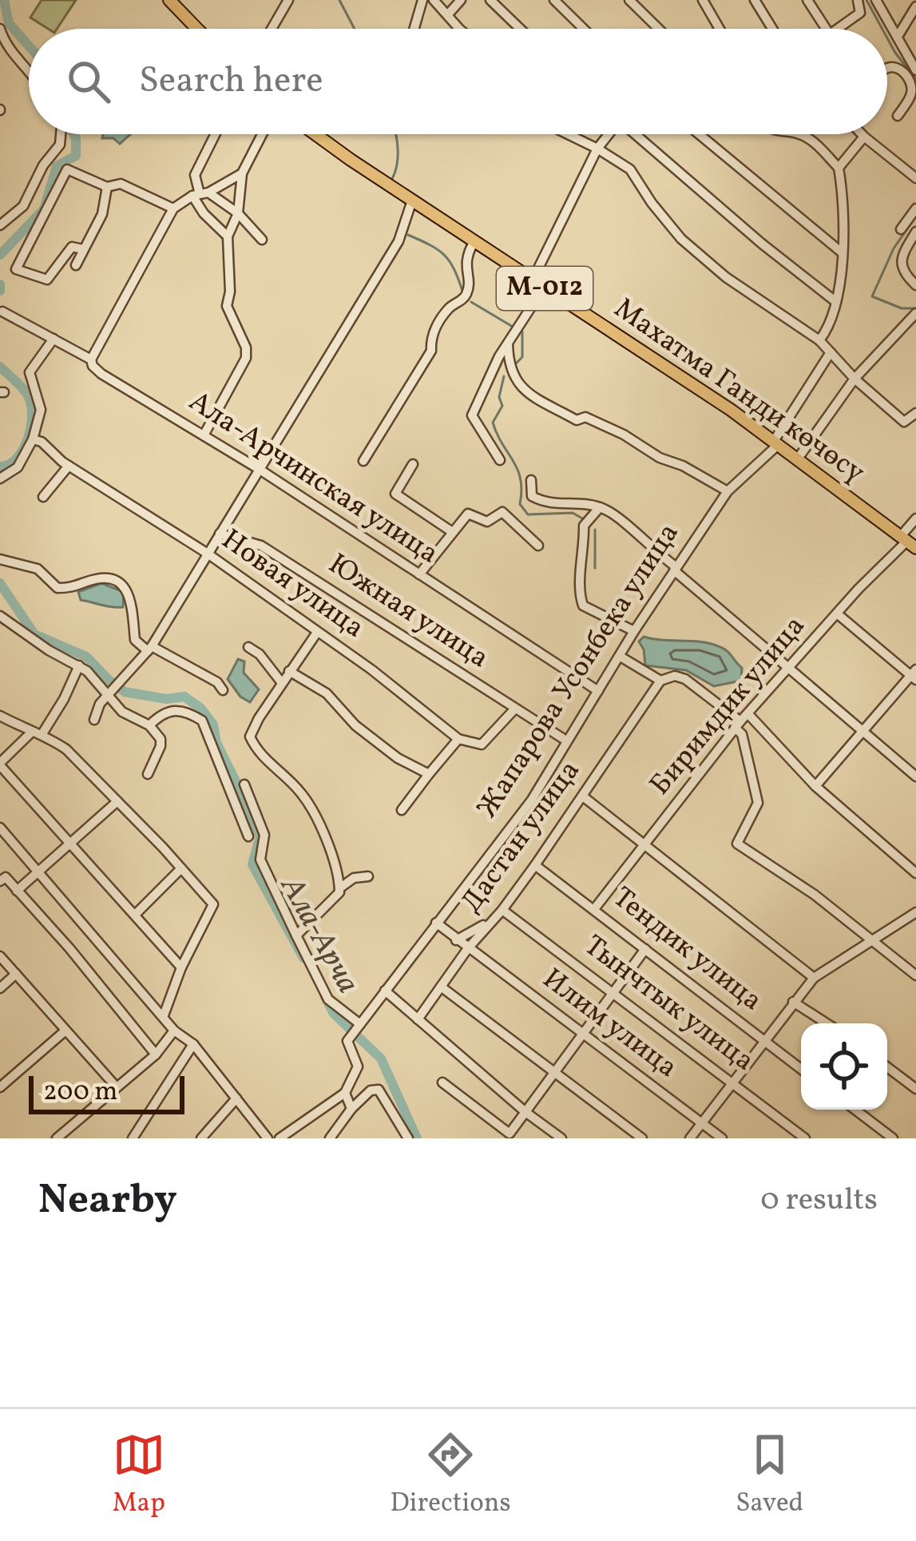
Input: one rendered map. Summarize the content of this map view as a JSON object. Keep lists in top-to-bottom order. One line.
{"streets":{"main road":["М-012","Махатма Ганди көчөсү"],"street":["Ала-Арчинская улица","Новая улица","Южная улица","Жапарова Усонбека улица","Биримдик улица","Дастан улица","Тендик улица","Тынчтык улица","Илим улица"]},"crossings":[["Махатма Ганди көчөсү","Жапарова Усонбека улица"],["Махатма Ганди көчөсү","Биримдик улица"],["Ала-Арчинская улица","Жапарова Усонбека улица"],["Южная улица","Жапарова Усонбека улица"],["Жапарова Усонбека улица","Илим улица"],["Биримдик улица","Тендик улица"],["Дастан улица","Тендик улица"],["Дастан улица","Тынчтык улица"],["Дастан улица","Илим улица"]],"water":["Ала-Арча"],"scale_bar":"200 m","page":{"search":"Search here","scale":"200 m","heading":["Nearby","0 results"],"nav":["Map","Directions","Saved"]}}
